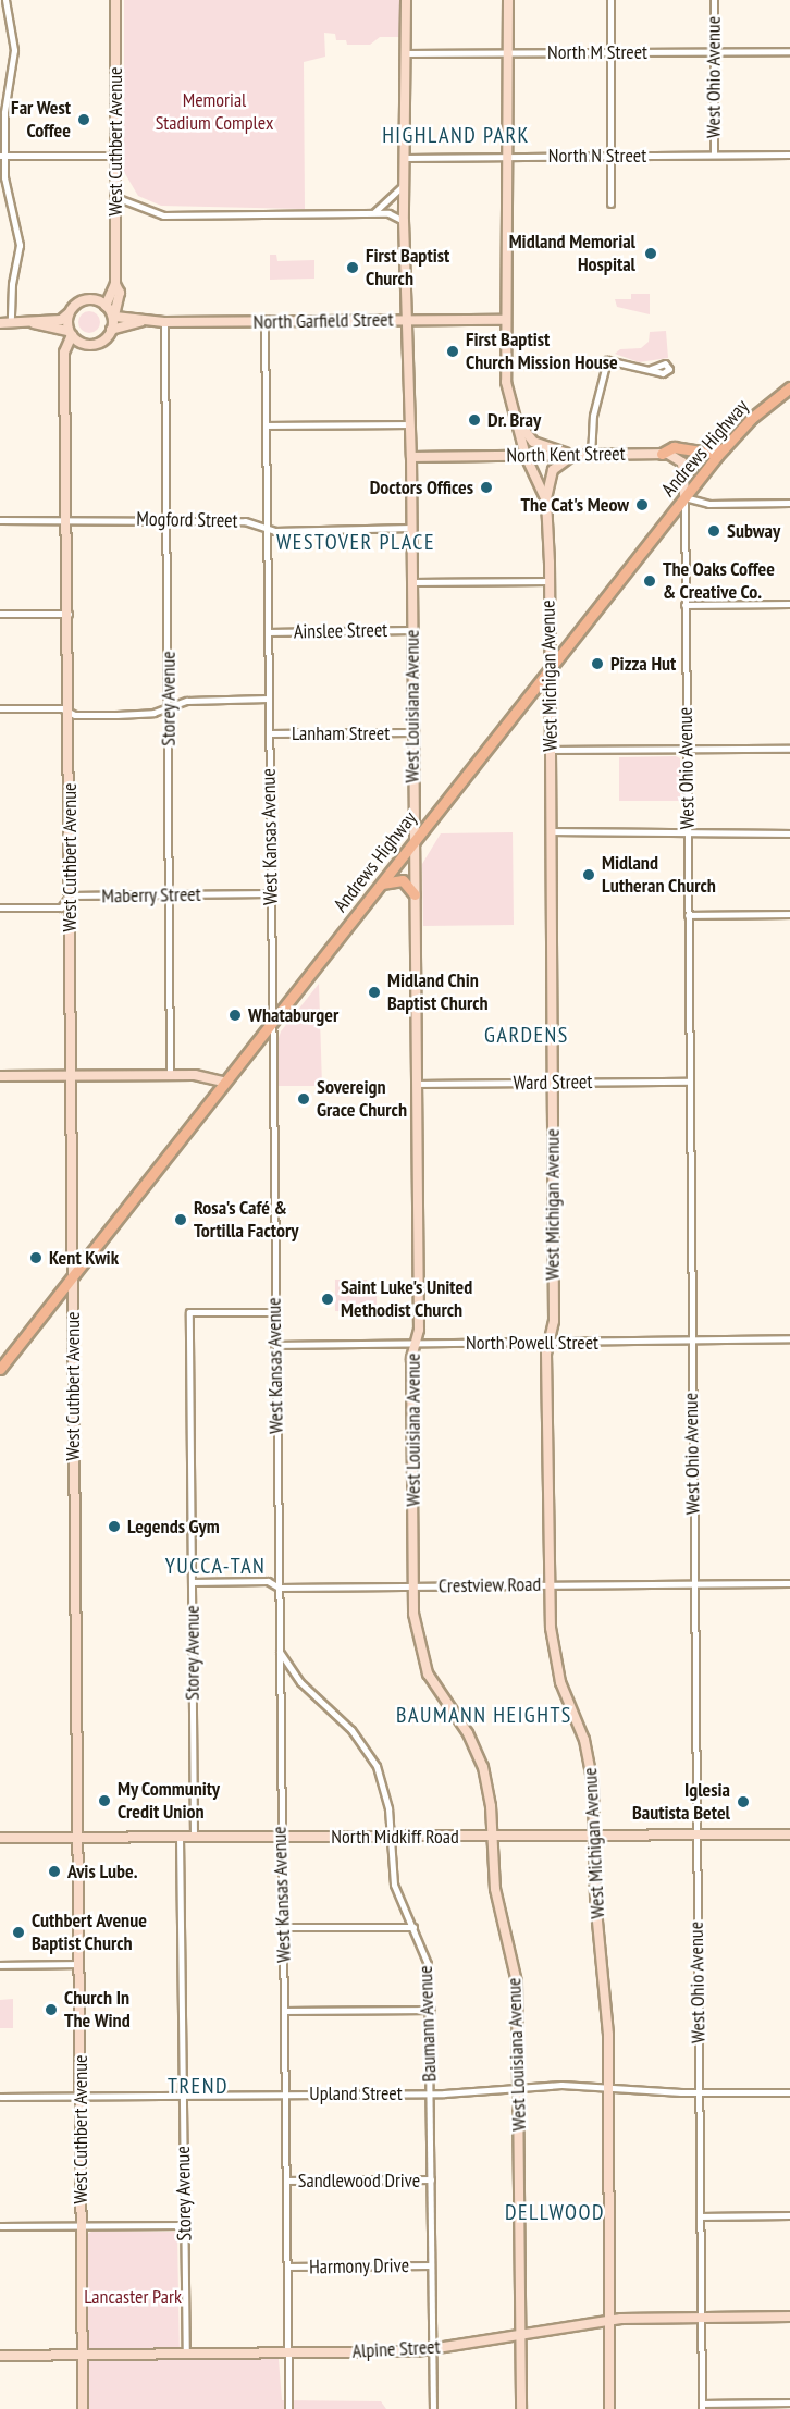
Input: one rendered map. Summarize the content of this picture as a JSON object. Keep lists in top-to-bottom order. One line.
{"streets":{"main road":["Andrews Highway"],"street":["North M Street","West Ohio Avenue","West Cuthbert Avenue","North N Street","North Garfield Street","North Kent Street","Mogford Street","Ainslee Street","West Michigan Avenue","Storey Avenue","West Louisiana Avenue","Lanham Street","West Kansas Avenue","Maberry Street","Ward Street","North Powell Street","Crestview Road","North Midkiff Road","Baumann Avenue","Upland Street","Sandlewood Drive","Harmony Drive","Alpine Street"]},"crossings":[["North M Street","West Ohio Avenue"],["North M Street","West Michigan Avenue"],["North M Street","West Louisiana Avenue"],["West Ohio Avenue","North N Street"],["West Ohio Avenue","Andrews Highway"],["West Ohio Avenue","Ward Street"],["West Ohio Avenue","North Powell Street"],["West Ohio Avenue","Crestview Road"],["West Ohio Avenue","North Midkiff Road"],["West Ohio Avenue","Upland Street"],["West Ohio Avenue","Alpine Street"],["West Cuthbert Avenue","Andrews Highway"],["West Cuthbert Avenue","Mogford Street"],["West Cuthbert Avenue","Maberry Street"],["West Cuthbert Avenue","North Midkiff Road"],["West Cuthbert Avenue","Upland Street"],["West Cuthbert Avenue","Alpine Street"],["North N Street","West Michigan Avenue"],["North N Street","West Louisiana Avenue"],["North Garfield Street","West Michigan Avenue"],["North Garfield Street","Storey Avenue"],["North Garfield Street","West Louisiana Avenue"],["North Garfield Street","West Kansas Avenue"],["Andrews Highway","West Michigan Avenue"],["Andrews Highway","West Louisiana Avenue"],["Andrews Highway","West Kansas Avenue"],["North Kent Street","West Michigan Avenue"],["North Kent Street","West Louisiana Avenue"],["Mogford Street","Storey Avenue"],["Mogford Street","West Louisiana Avenue"],["Mogford Street","West Kansas Avenue"],["Ainslee Street","West Louisiana Avenue"],["Ainslee Street","West Kansas Avenue"],["West Michigan Avenue","Ward Street"],["West Michigan Avenue","North Powell Street"],["West Michigan Avenue","Crestview Road"],["West Michigan Avenue","North Midkiff Road"],["West Michigan Avenue","Upland Street"],["West Michigan Avenue","Alpine Street"],["Storey Avenue","West Kansas Avenue"],["Storey Avenue","Maberry Street"],["Storey Avenue","Crestview Road"],["Storey Avenue","North Midkiff Road"],["Storey Avenue","Upland Street"],["Storey Avenue","Alpine Street"],["West Louisiana Avenue","Lanham Street"],["West Louisiana Avenue","Ward Street"],["West Louisiana Avenue","North Powell Street"],["West Louisiana Avenue","Crestview Road"],["West Louisiana Avenue","North Midkiff Road"],["West Louisiana Avenue","Upland Street"],["West Louisiana Avenue","Alpine Street"],["Lanham Street","West Kansas Avenue"],["West Kansas Avenue","Maberry Street"],["West Kansas Avenue","North Powell Street"],["West Kansas Avenue","Crestview Road"],["West Kansas Avenue","North Midkiff Road"],["West Kansas Avenue","Baumann Avenue"],["West Kansas Avenue","Upland Street"],["West Kansas Avenue","Sandlewood Drive"],["West Kansas Avenue","Harmony Drive"],["West Kansas Avenue","Alpine Street"],["North Midkiff Road","Baumann Avenue"],["Baumann Avenue","Upland Street"],["Baumann Avenue","Sandlewood Drive"],["Baumann Avenue","Harmony Drive"],["Baumann Avenue","Alpine Street"]],"districts":["HIGHLAND PARK","WESTOVER PLACE","GARDENS","YUCCA-TAN","BAUMANN HEIGHTS","TREND","DELLWOOD"],"parks":["Memorial Stadium Complex","Lancaster Park"],"places":["Far West Coffee","Midland Memorial Hospital","First Baptist Church","First Baptist Church Mission House","Dr. Bray","Doctors Offices","The Cat's Meow","Subway","The Oaks Coffee & Creative Co.","Pizza Hut","Midland Lutheran Church","Midland Chin Baptist Church","Whataburger","Sovereign Grace Church","Rosa's Café & Tortilla Factory","Kent Kwik","Saint Luke's United Methodist Church","Legends Gym","My Community Credit Union","Iglesia Bautista Betel","Avis Lube.","Cuthbert Avenue Baptist Church","Church In The Wind"]}
